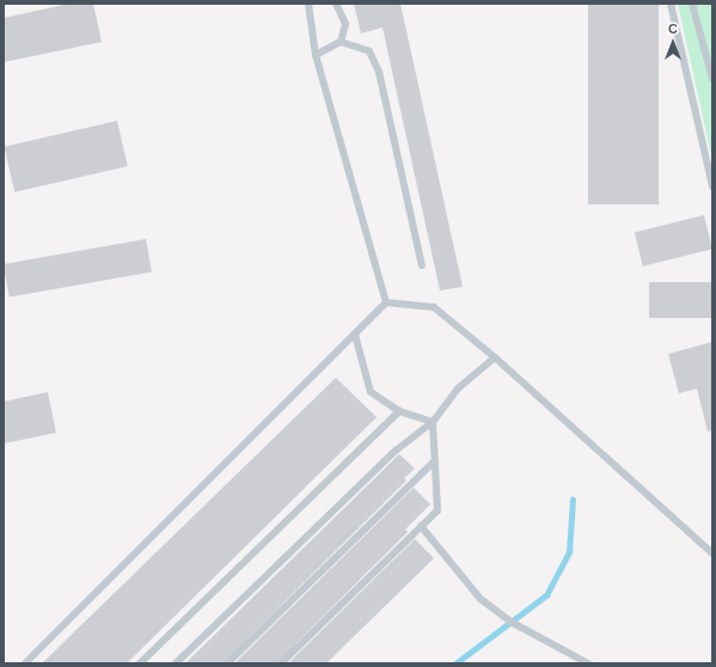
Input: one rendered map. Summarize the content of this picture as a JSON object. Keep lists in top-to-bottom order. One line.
{"north":"top"}
